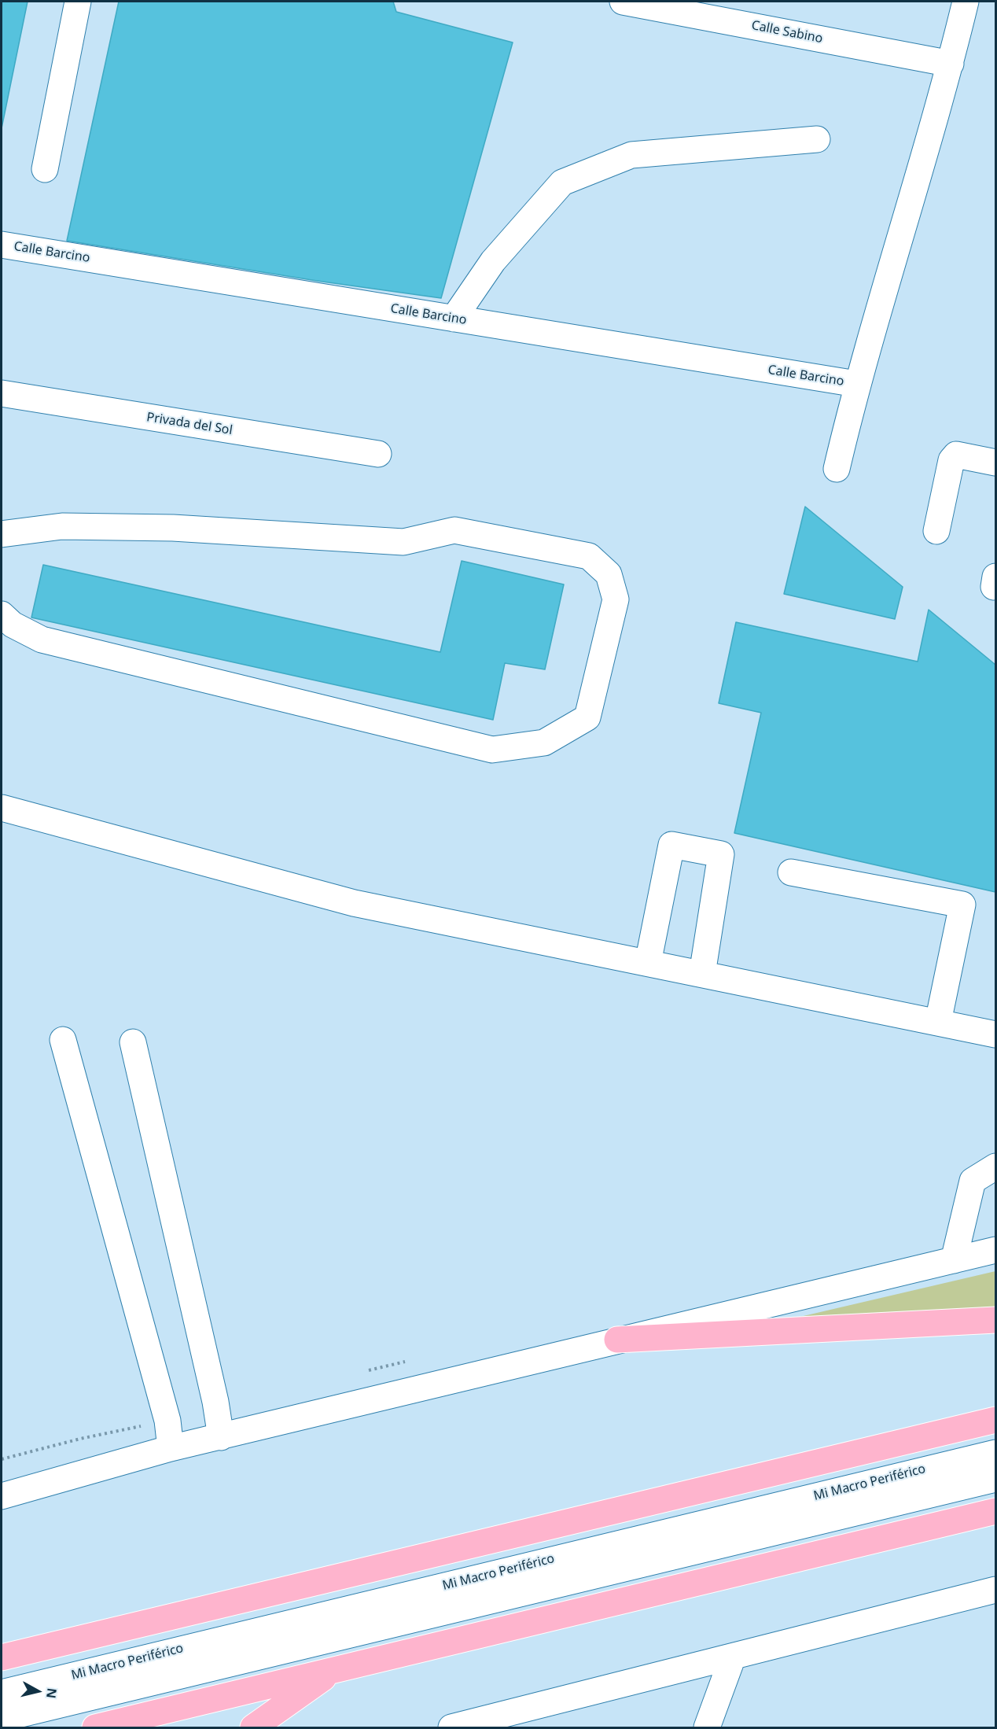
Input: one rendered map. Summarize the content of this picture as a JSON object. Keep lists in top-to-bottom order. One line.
{"streets":{"street":["Calle Sabino","Calle Barcino","Privada del Sol","Mi Macro Periférico"]},"north":"right"}
